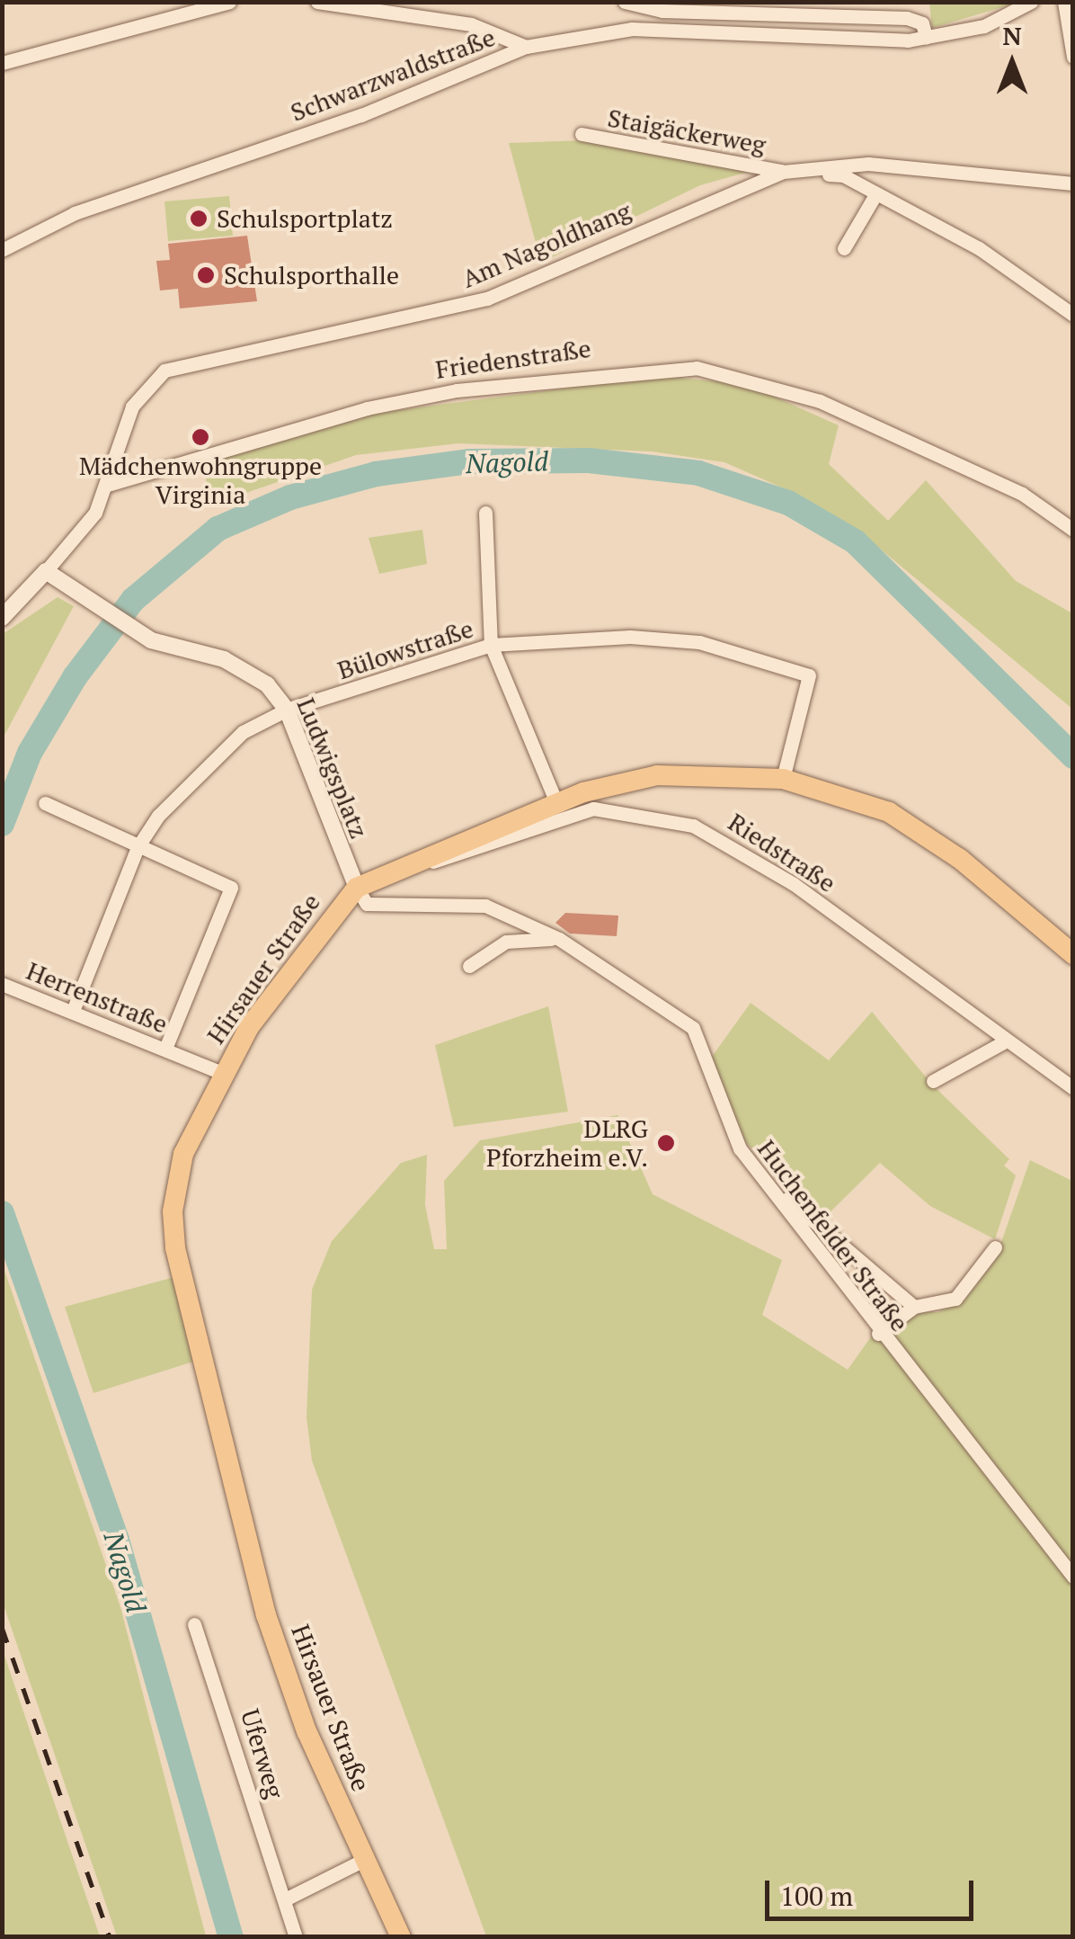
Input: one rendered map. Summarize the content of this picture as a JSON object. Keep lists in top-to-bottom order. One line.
{"streets":{"main road":["Hirsauer Straße"],"street":["Schwarzwaldstraße","Staigäckerweg","Am Nagoldhang","Friedenstraße","Bülowstraße","Ludwigsplatz","Riedstraße","Herrenstraße","Huchenfelder Straße","Uferweg"]},"crossings":[["Staigäckerweg","Am Nagoldhang"],["Am Nagoldhang","Friedenstraße"],["Bülowstraße","Ludwigsplatz"],["Bülowstraße","Hirsauer Straße"],["Bülowstraße","Herrenstraße"],["Ludwigsplatz","Hirsauer Straße"],["Ludwigsplatz","Huchenfelder Straße"],["Riedstraße","Hirsauer Straße"],["Hirsauer Straße","Herrenstraße"],["Hirsauer Straße","Huchenfelder Straße"]],"water":["Nagold"],"places":["Schulsportplatz","Schulsporthalle","Mädchenwohngruppe Virginia","DLRG Pforzheim e.V."],"scale_bar":"100 m","north":"top"}
